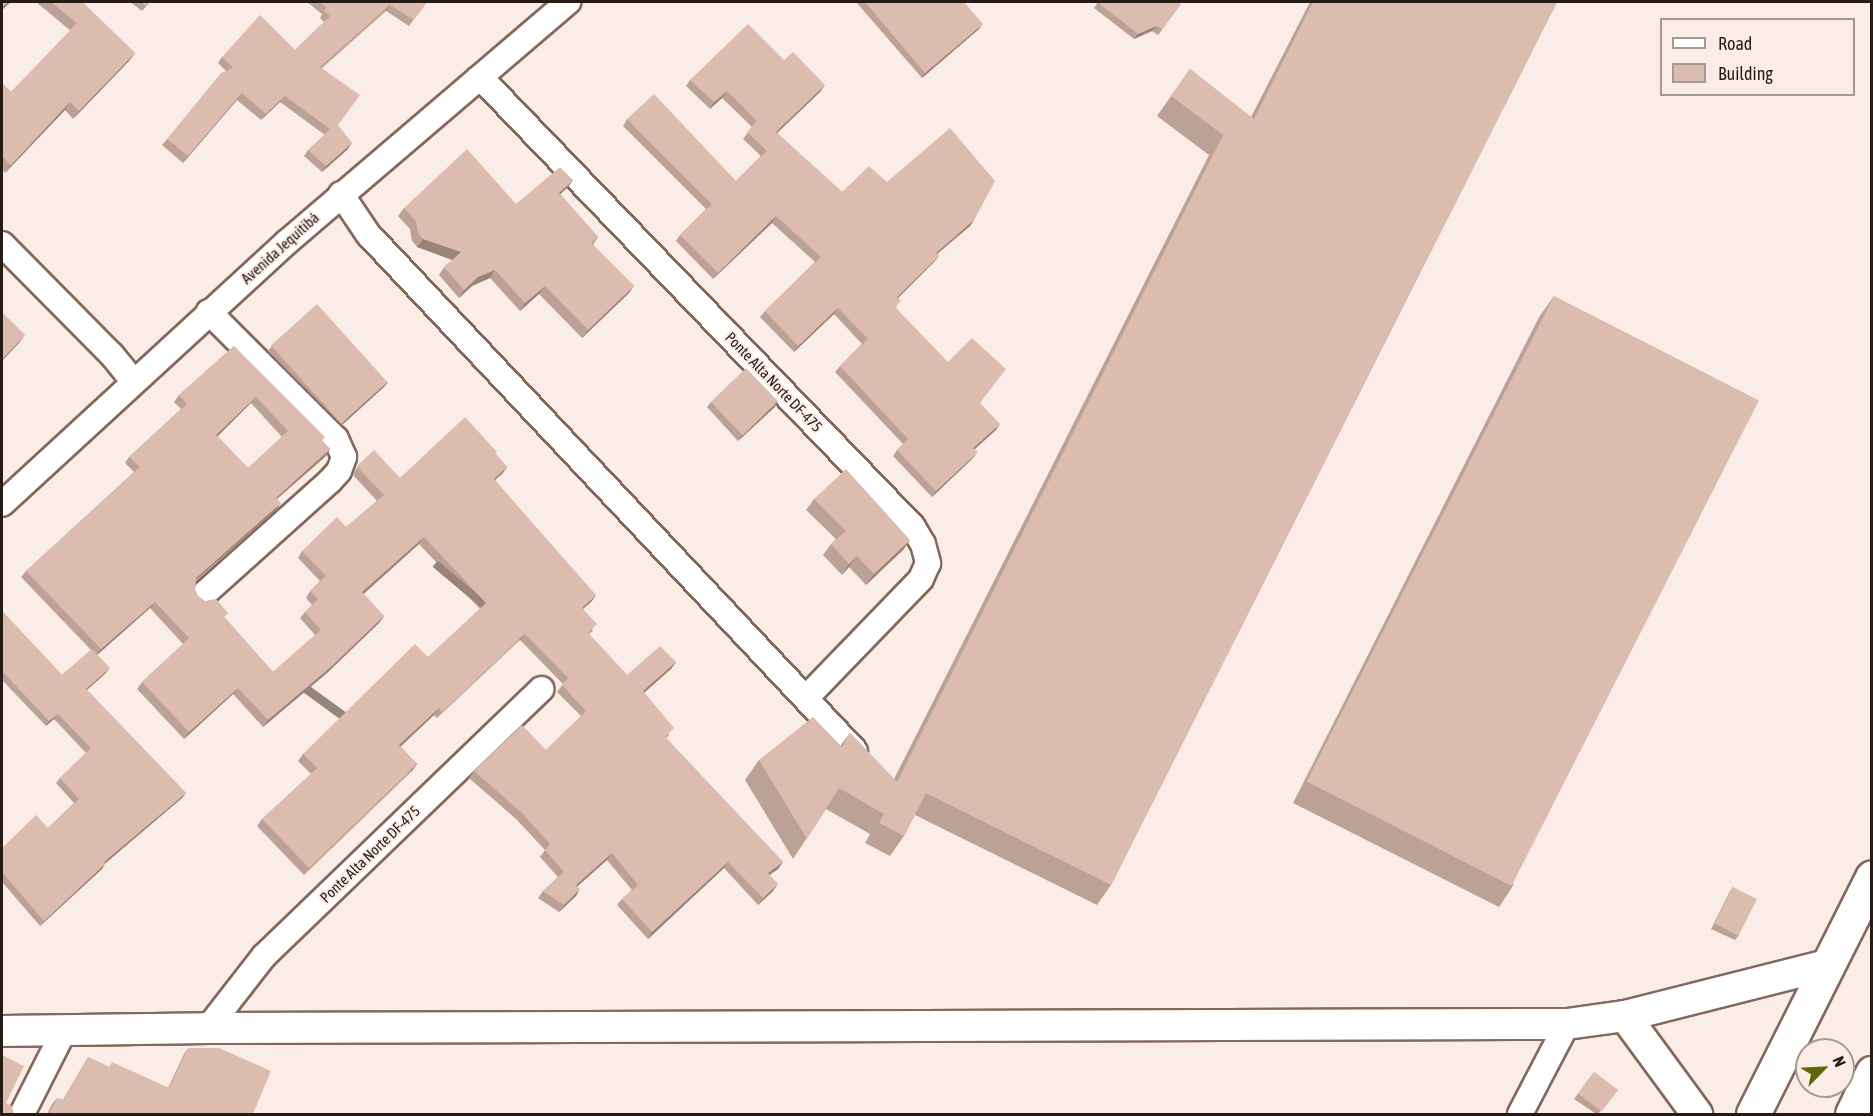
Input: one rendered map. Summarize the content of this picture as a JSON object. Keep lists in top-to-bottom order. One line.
{"streets":{"street":["Avenida Jequitibá","Ponte Alta Norte DF-475"]},"crossings":[["Avenida Jequitibá","Ponte Alta Norte DF-475"]],"legend":["Road","Building"],"north":"top right"}
